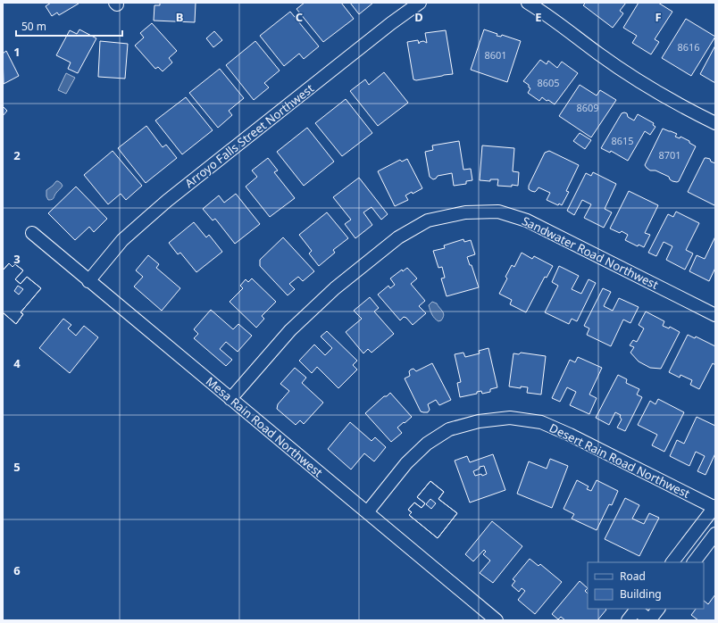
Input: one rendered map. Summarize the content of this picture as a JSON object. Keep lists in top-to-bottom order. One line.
{"streets":{"street":["Arroyo Falls Street Northwest","Sandwater Road Northwest","Mesa Rain Road Northwest","Desert Rain Road Northwest"]},"crossings":[["Arroyo Falls Street Northwest","Mesa Rain Road Northwest"],["Sandwater Road Northwest","Mesa Rain Road Northwest"],["Mesa Rain Road Northwest","Desert Rain Road Northwest"]],"house_numbers":["8616","8601","8605","8609","8615","8701"],"legend":["Road","Building"],"scale_bar":"50 m","grid":{"columns":["B","C","D","E","F"],"rows":["1","2","3","4","5","6"]}}
